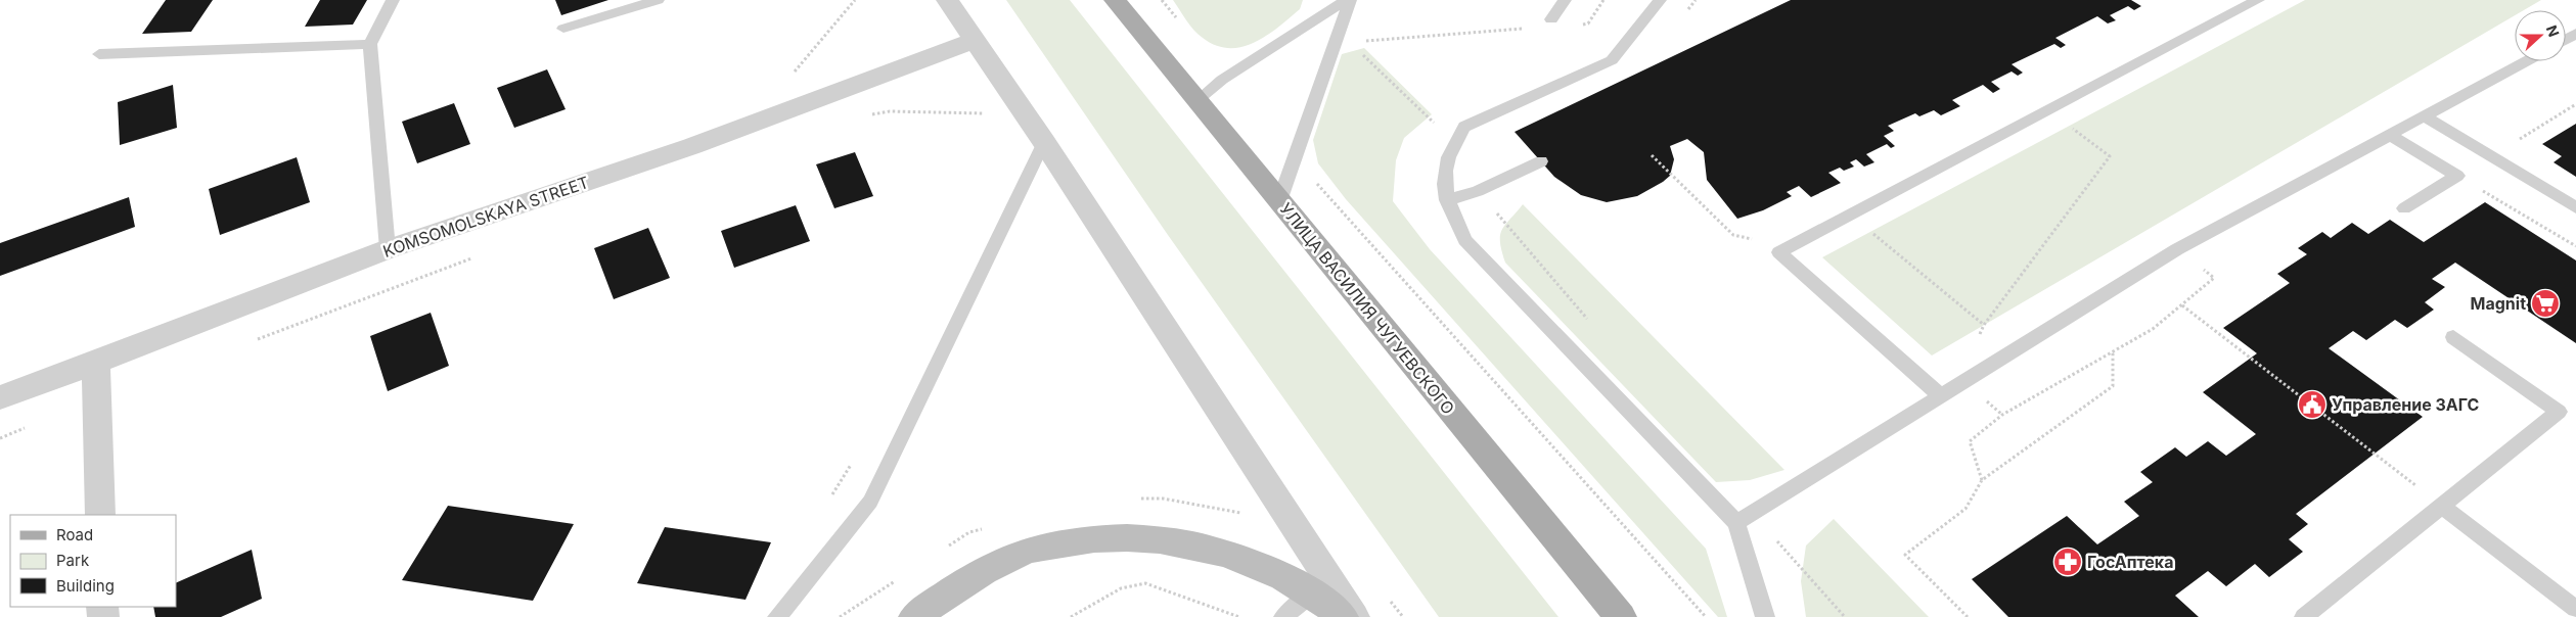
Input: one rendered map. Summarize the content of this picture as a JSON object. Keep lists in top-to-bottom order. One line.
{"streets":{"main road":["УЛИЦА ВАСИЛИЯ ЧУГУЕВСКОГО"],"street":["KOMSOMOLSKAYA STREET"]},"places":{"supermarket":["Magnit"],"public building":["Управление ЗАГС"],"pharmacy":["ГосАптека"]},"legend":["Road","Park","Building"],"north":"right"}
